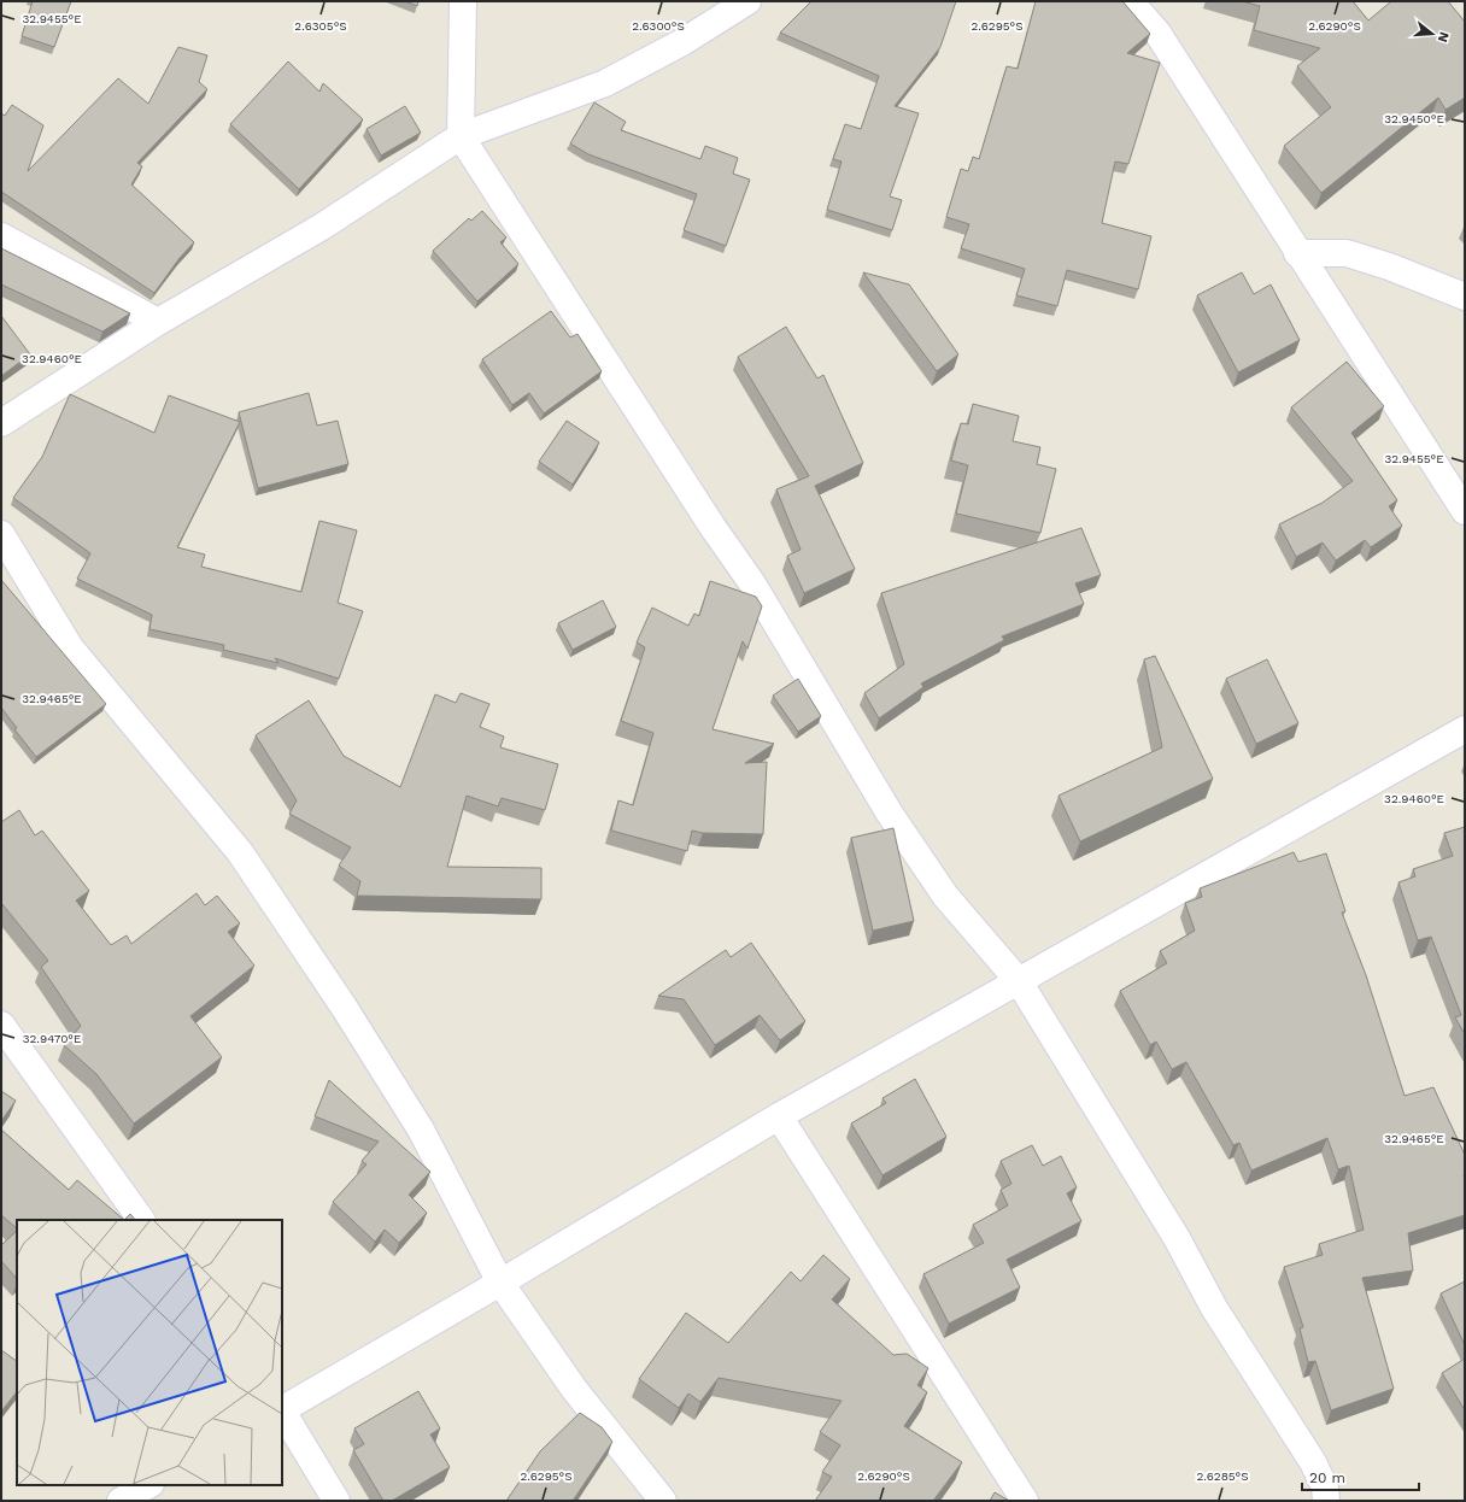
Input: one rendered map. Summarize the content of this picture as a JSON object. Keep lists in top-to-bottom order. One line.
{"scale_bar":"20 m","north":"right","coordinates":["32.9455°E","2.6305°S","2.6300°S","2.6295°S","2.6290°S","32.9450°E","32.9460°E","32.9465°E","32.9470°E","2.6285°S"]}
